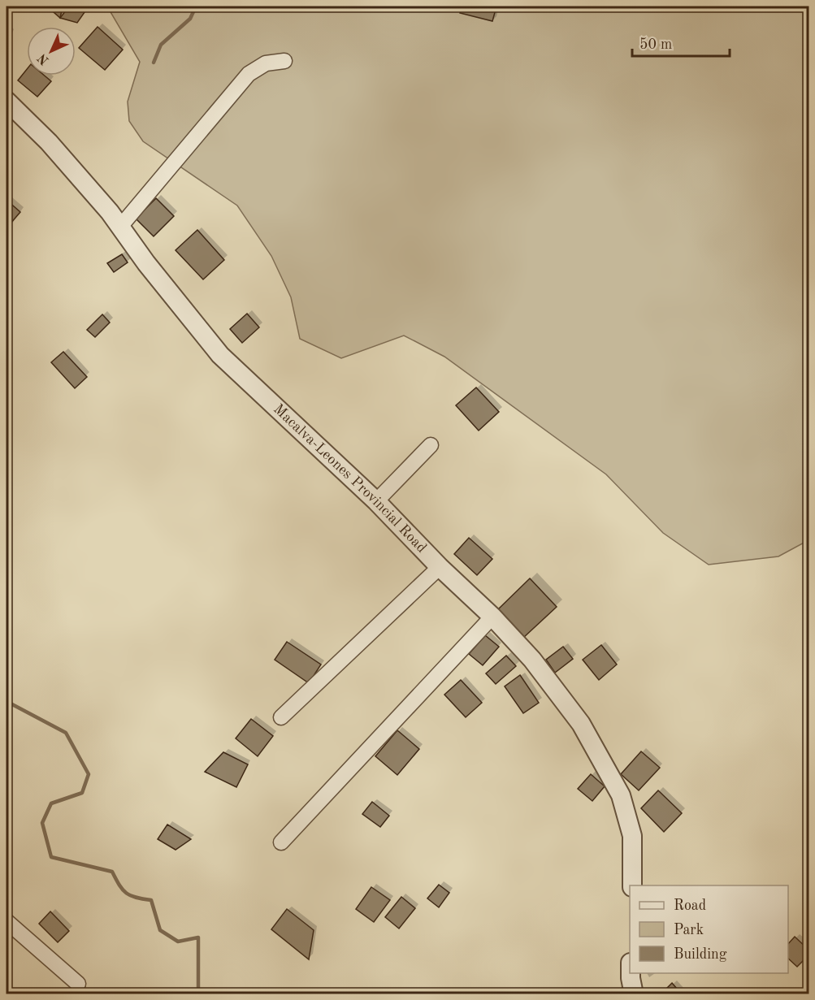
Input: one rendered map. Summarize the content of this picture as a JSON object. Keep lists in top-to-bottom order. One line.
{"streets":{"street":["Macalva-Leones Provincial Road"]},"legend":["Road","Park","Building"],"scale_bar":"50 m","north":"bottom left"}
